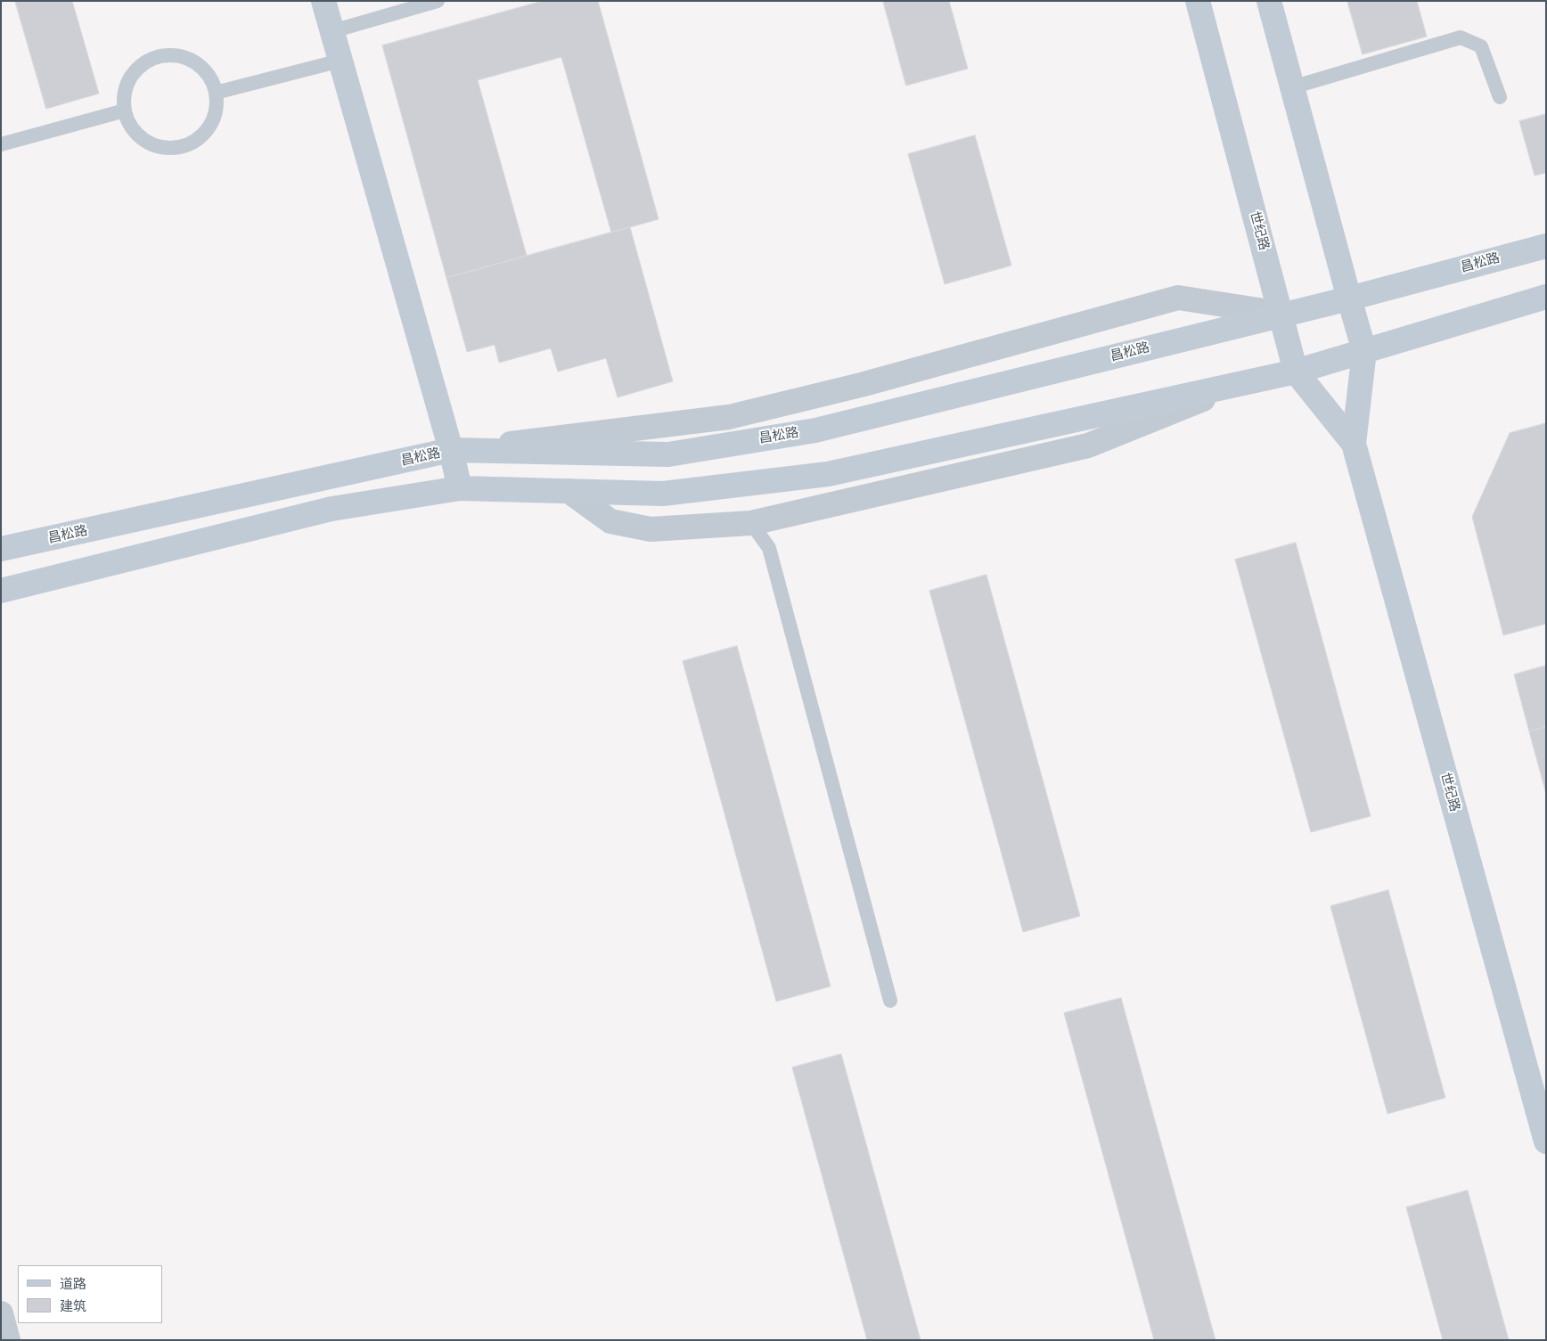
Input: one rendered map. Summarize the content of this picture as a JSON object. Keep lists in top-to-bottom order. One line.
{"streets":{"main road":["世纪路","昌松路"]},"crossings":[["世纪路","昌松路"]],"legend":["道路","建筑"]}
